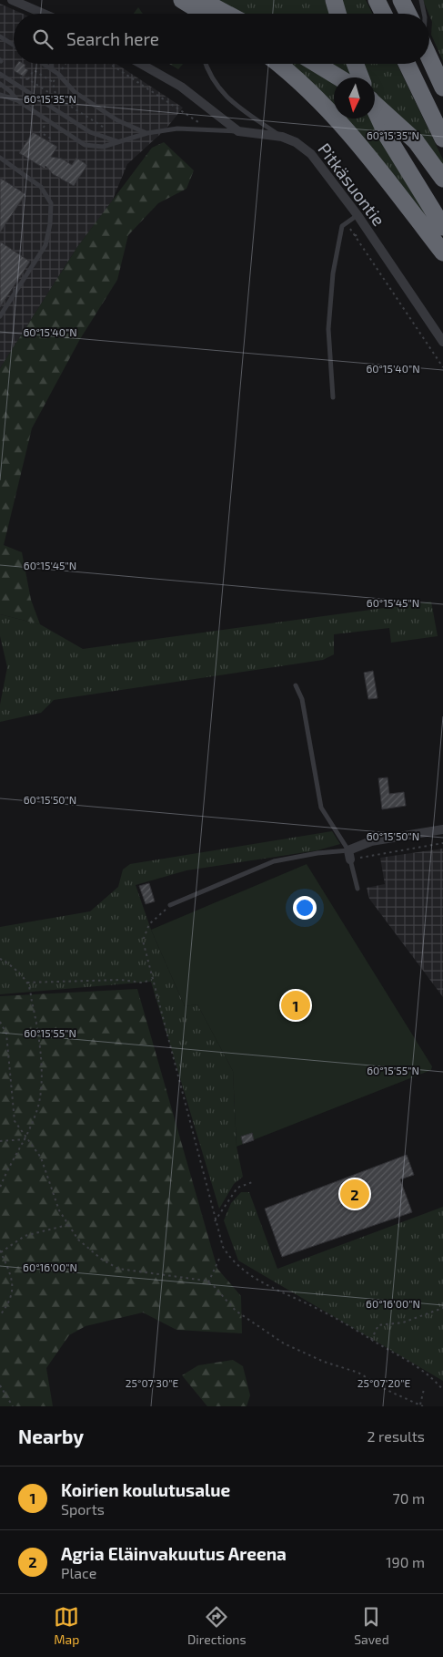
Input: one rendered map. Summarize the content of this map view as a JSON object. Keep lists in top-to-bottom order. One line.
{"streets":{"street":["Pitkäsuontie"]},"north":"bottom","page":{"search":"Search here","pins":["1","2"],"heading":["Nearby","2 results"],"list":[{"mark":"1","name":"Koirien koulutusalue","note":"Sports","value":"70 m"},{"mark":"2","name":"Agria Eläinvakuutus Areena","note":"Place","value":"190 m"}],"nav":["Map","Directions","Saved"]},"coordinates":["60°15'35\"N","60°15'40\"N","60°15'45\"N","60°15'50\"N","60°15'55\"N","60°16'00\"N","25°07'30\"E","25°07'20\"E"]}
